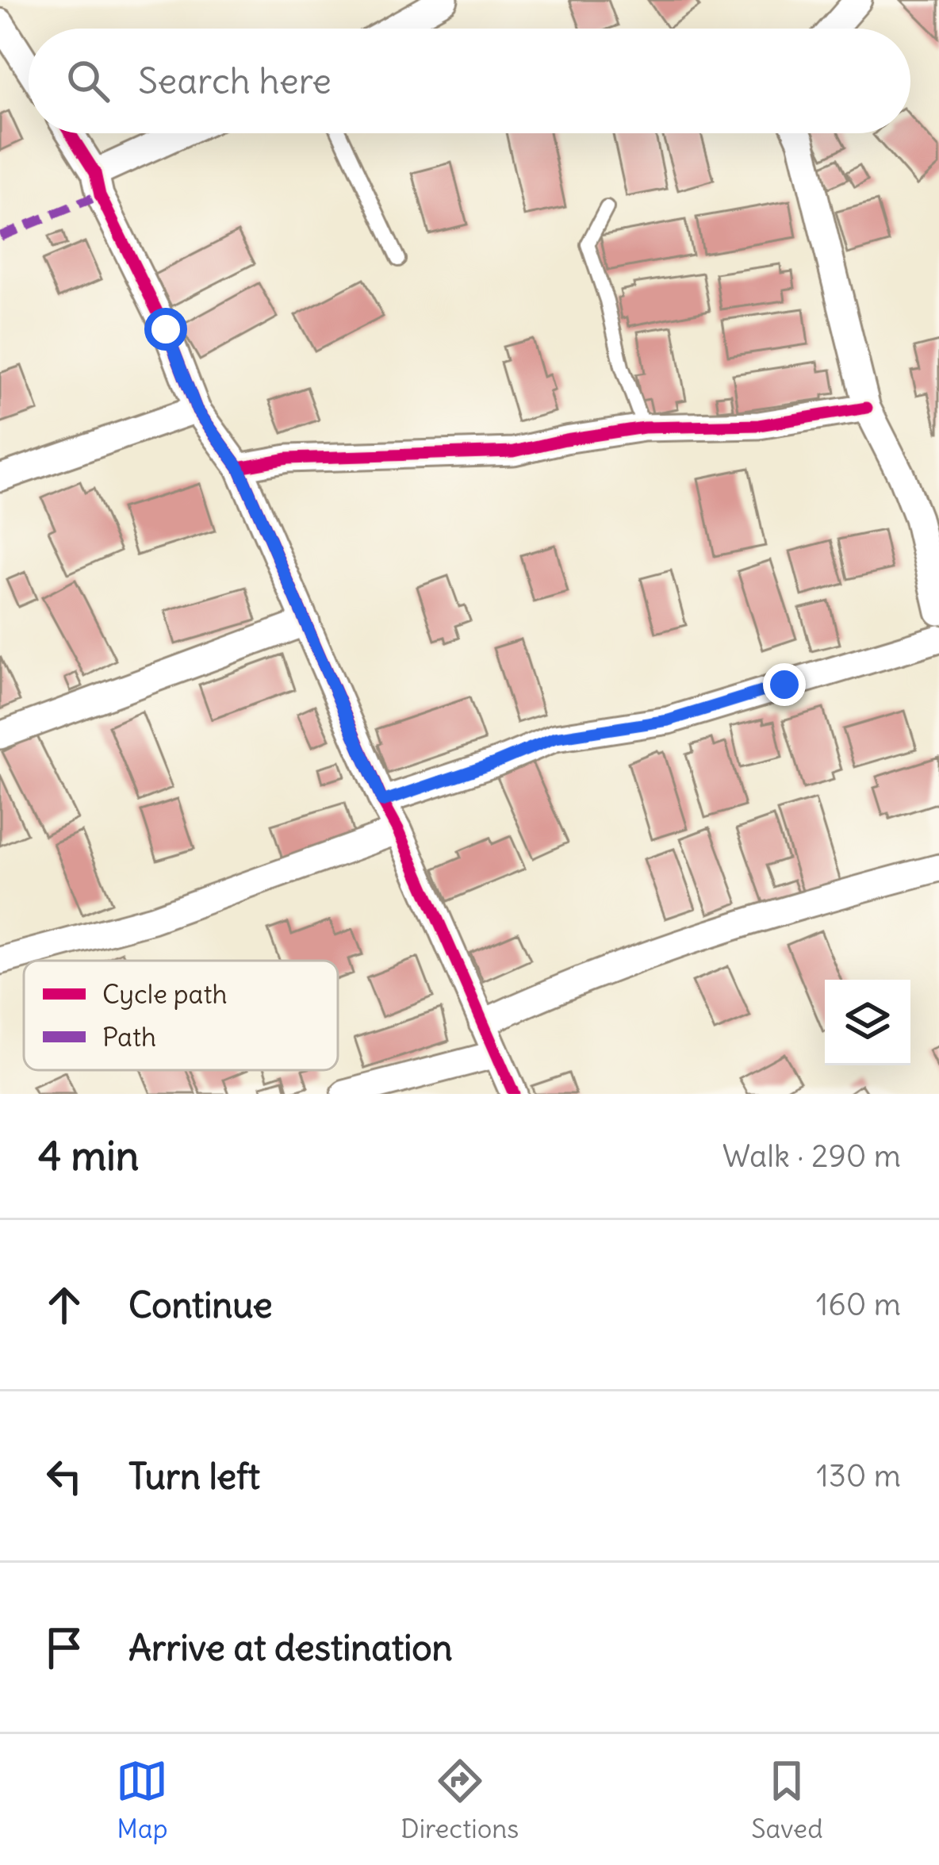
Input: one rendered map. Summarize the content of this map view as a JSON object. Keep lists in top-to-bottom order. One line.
{"legend":["Cycle path","Path"],"page":{"search":"Search here","heading":["4 min","Walk · 290 m"],"list":[["Continue","160 m"],["Turn left","130 m"],"Arrive at destination"],"nav":["Map","Directions","Saved"]}}
